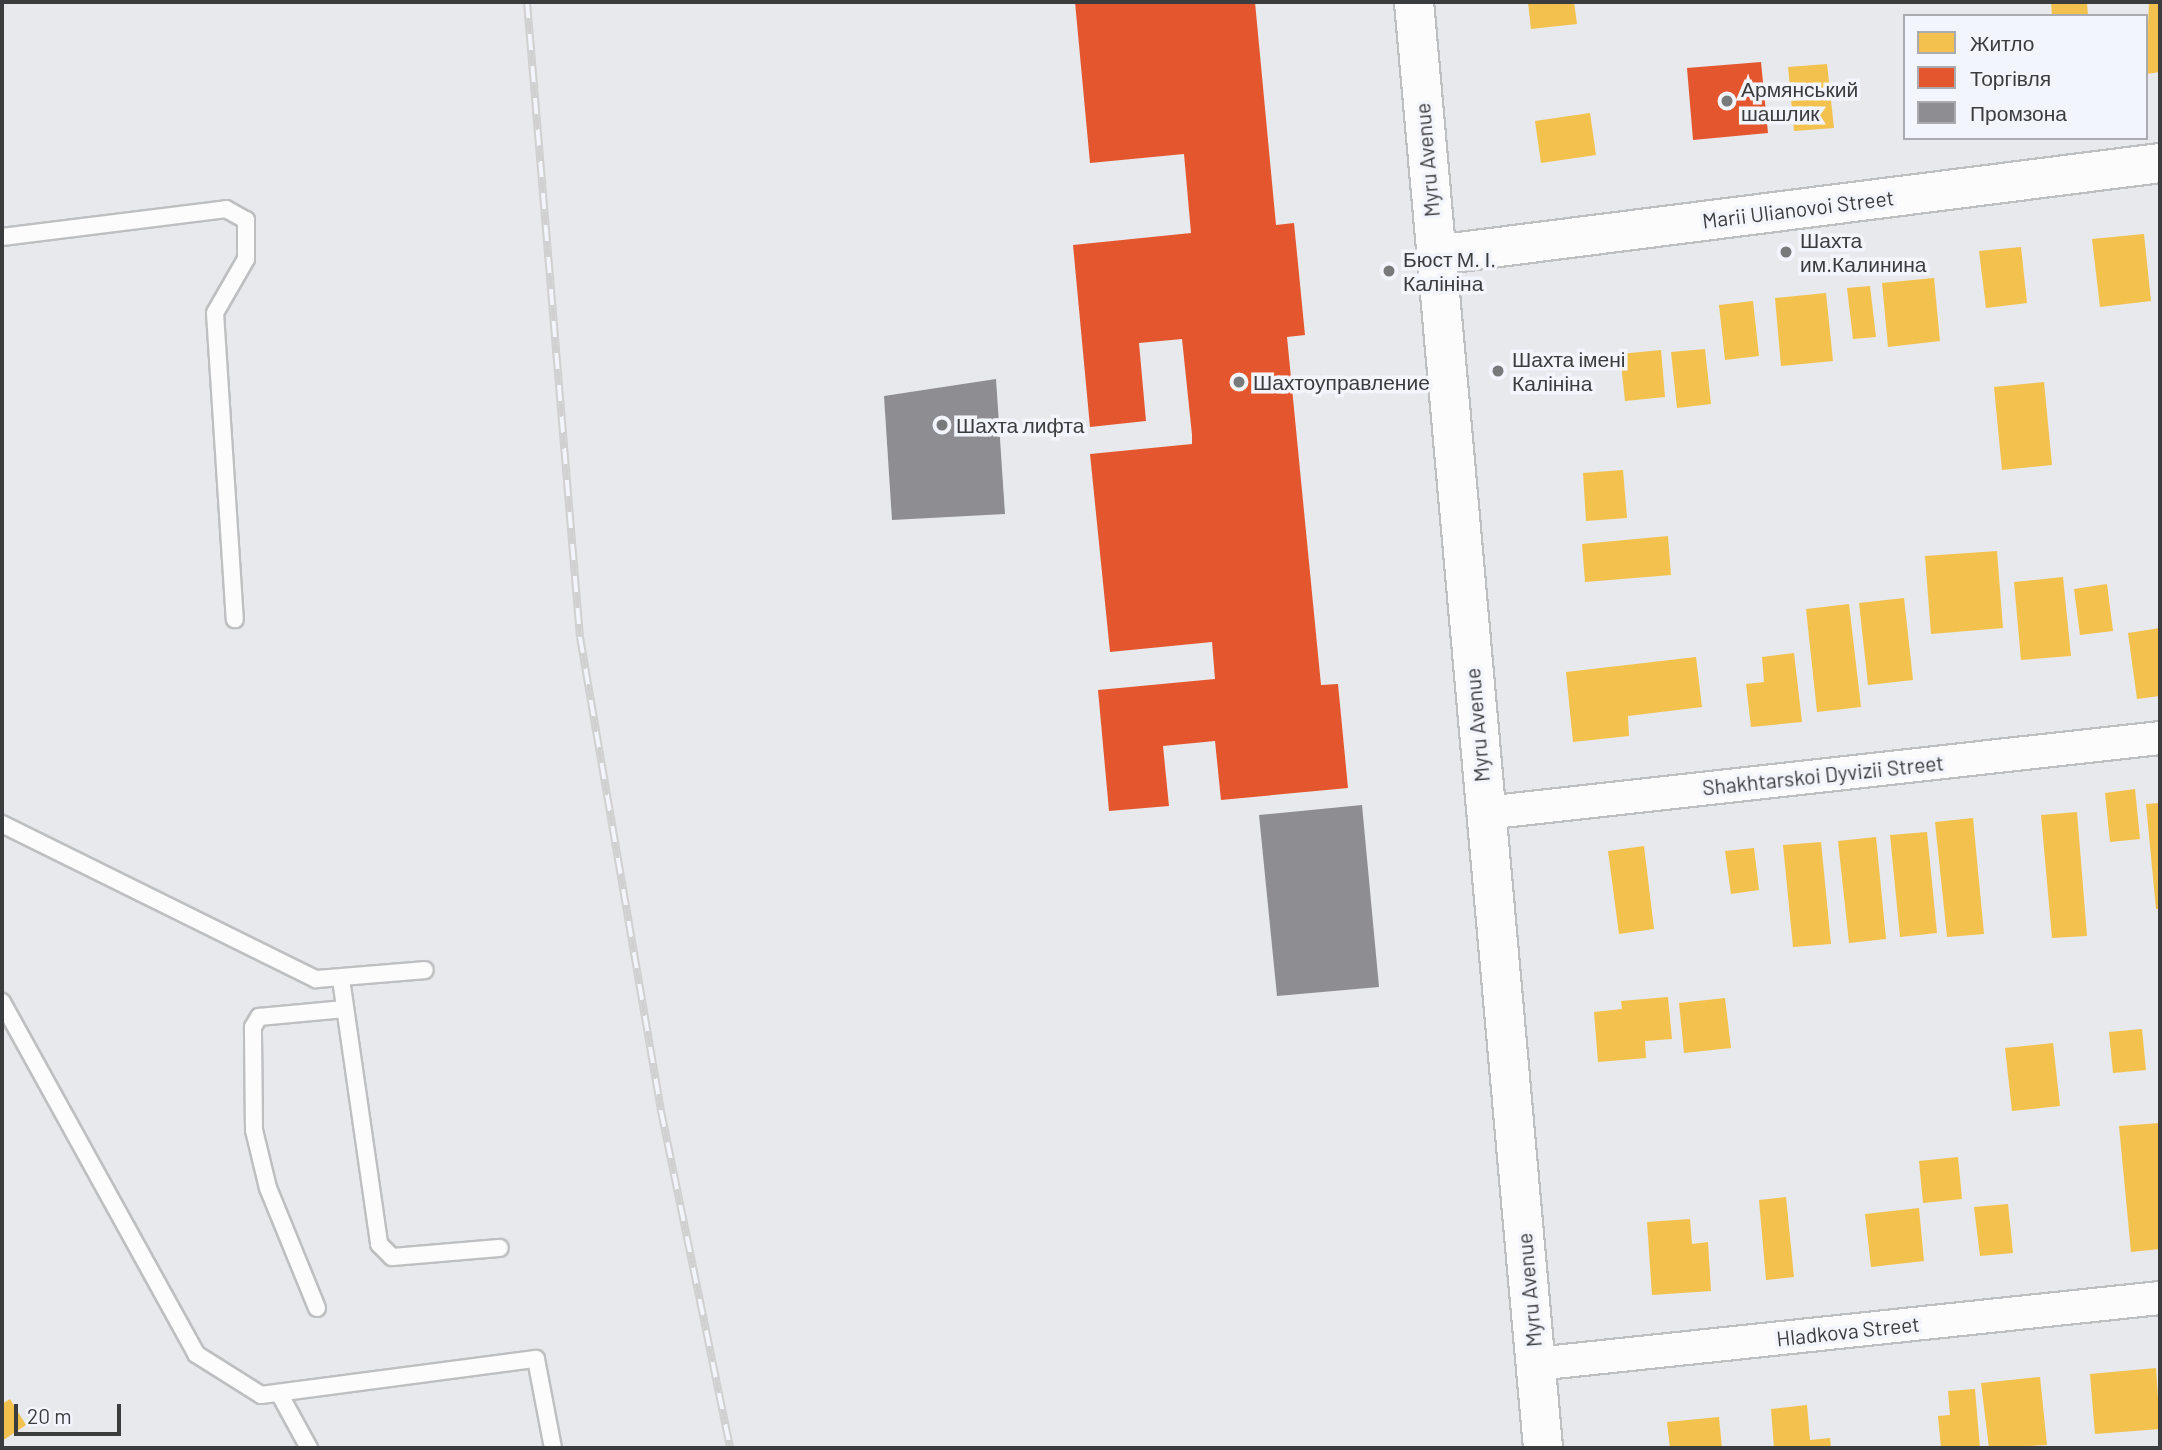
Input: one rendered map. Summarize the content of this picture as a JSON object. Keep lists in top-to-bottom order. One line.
{"streets":{"main road":["Myru Avenue","Marii Ulianovoi Street"],"street":["Shakhtarskoi Dyvizii Street","Hladkova Street"]},"crossings":[["Myru Avenue","Marii Ulianovoi Street"],["Myru Avenue","Shakhtarskoi Dyvizii Street"],["Myru Avenue","Hladkova Street"]],"places":["Армянський шашлик","Шахта им.Калинина","Бюст М. І. Калініна","Шахта імені Калініна","Шахтоуправление","Шахта лифта"],"legend":["Житло","Торгівля","Промзона"],"scale_bar":"20 m"}
